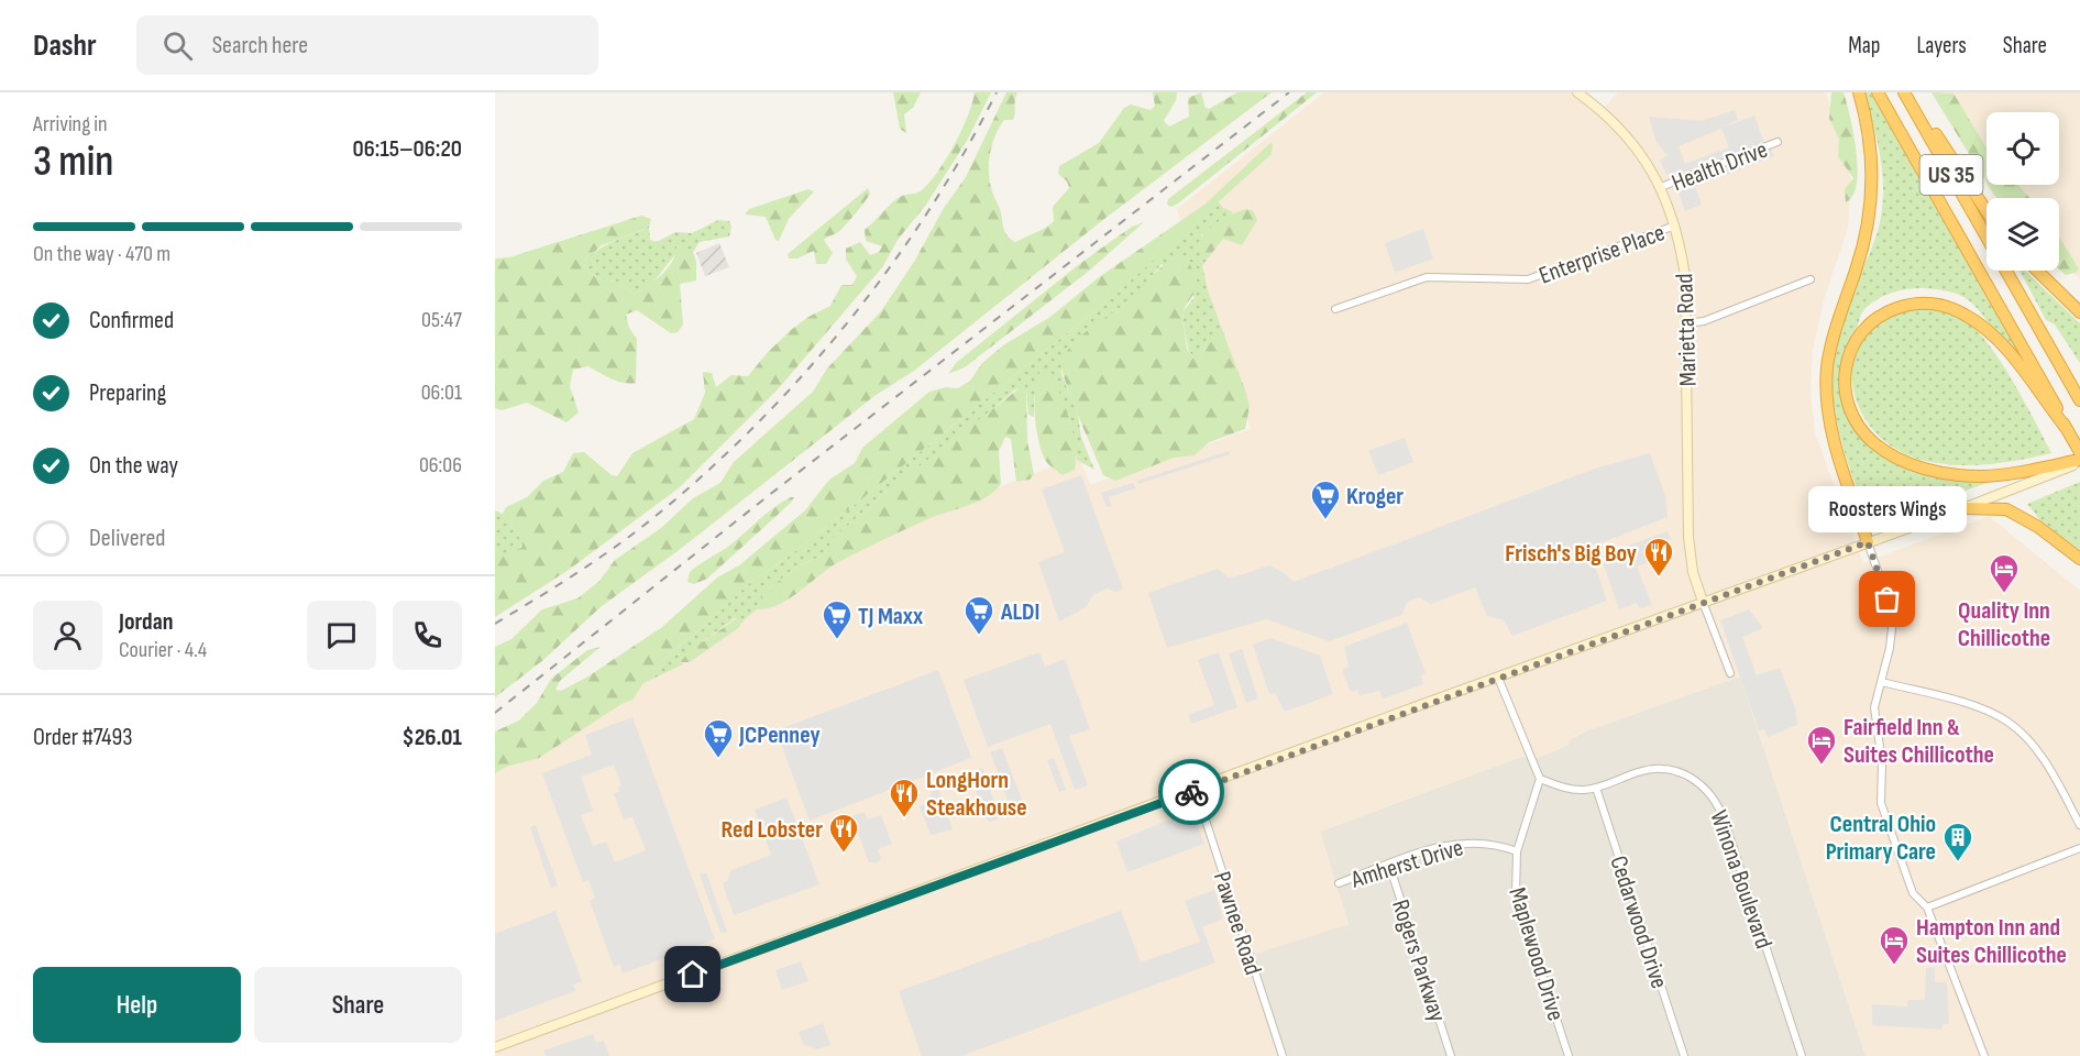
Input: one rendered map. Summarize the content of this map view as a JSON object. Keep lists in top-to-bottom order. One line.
{"streets":{"highway":["US 35"],"main road":["Marietta Road"],"street":["Health Drive","Enterprise Place","Amherst Drive","Winona Boulevard","Cedarwood Drive","Pawnee Road","Maplewood Drive","Rogers Parkway"]},"crossings":[["Health Drive","Marietta Road"],["Enterprise Place","Marietta Road"],["Amherst Drive","Maplewood Drive"],["Amherst Drive","Rogers Parkway"],["Winona Boulevard","Cedarwood Drive"]],"places":{"supermarket":["Kroger","ALDI","TJ Maxx","JCPenney"],"restaurant":["Frisch's Big Boy","LongHorn Steakhouse","Red Lobster"],"hotel":["Quality Inn Chillicothe","Fairfield Inn & Suites Chillicothe","Hampton Inn and Suites Chillicothe"],"other":["Roosters Wings"],"building":["Central Ohio Primary Care"]},"page":{"header":"Dashr","search":"Search here","nav":["Map","Layers","Share"],"heading":["3 min","Arriving in","06:15–06:20"],"panel":["Jordan","Courier · 4.4","Order #7493","$26.01"],"bar":"On the way · 470 m","list":[["Confirmed","05:47"],["Preparing","06:01"],["On the way","06:06"],"Delivered"],"bubble":"Roosters Wings","buttons":["Help","Share"]}}
